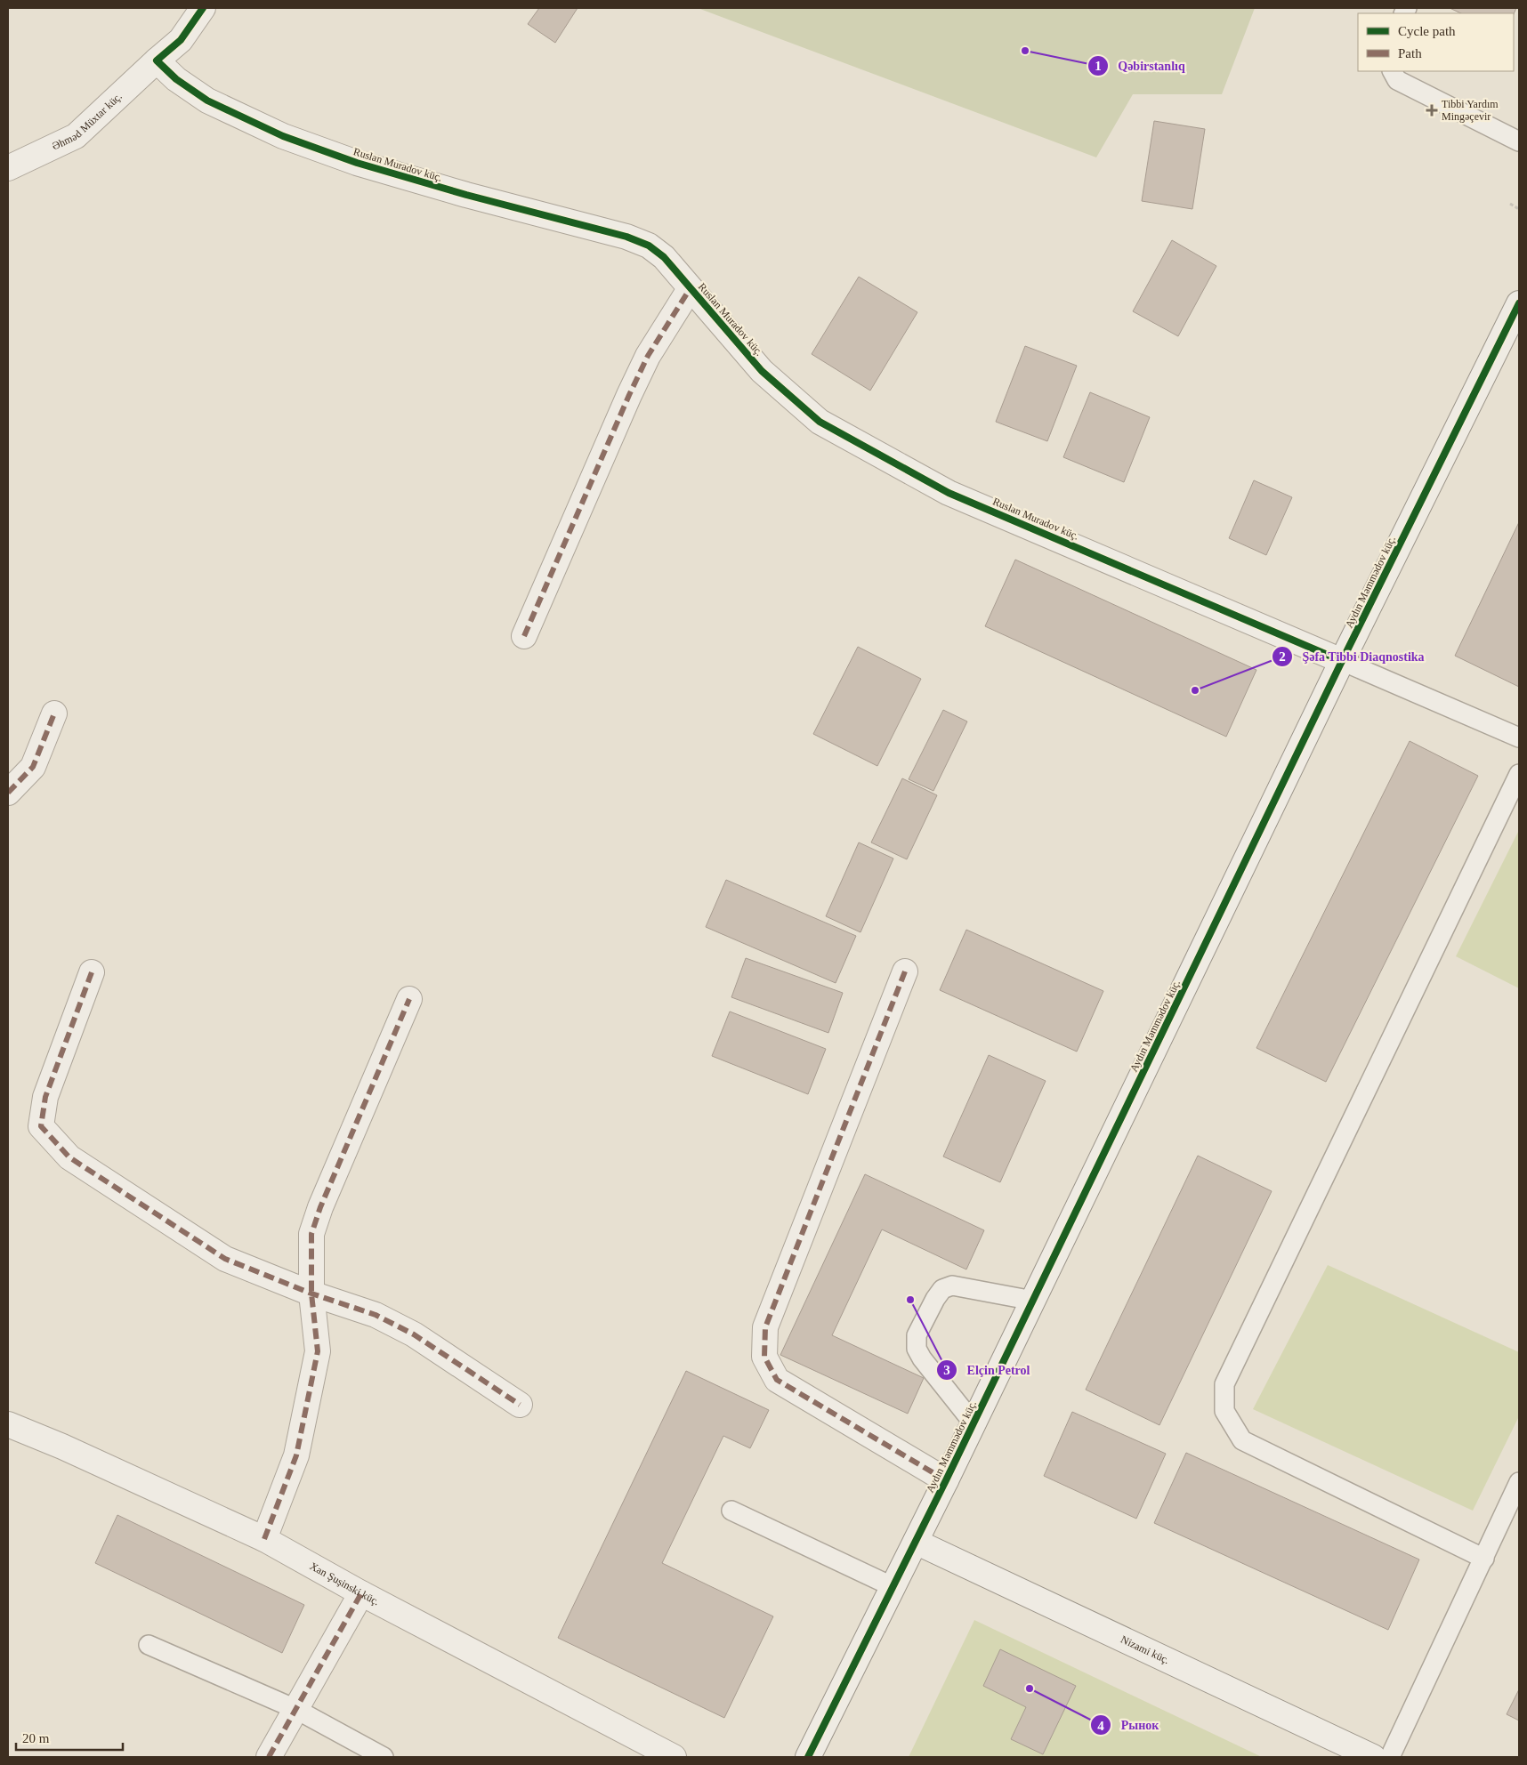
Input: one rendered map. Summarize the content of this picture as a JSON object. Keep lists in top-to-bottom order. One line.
{"streets":{"street":["Əhməd Müxtar küç.","Ruslan Muradov küç.","Aydın Məmmədov küç.","Xan Şuşinski küç.","Nizami küç."]},"crossings":[["Əhməd Müxtar küç.","Ruslan Muradov küç."],["Ruslan Muradov küç.","Aydın Məmmədov küç."],["Aydın Məmmədov küç.","Nizami küç."]],"places":{"other":["Qəbirstanlıq","Şəfa Tibbi Diaqnostika","Elçin Petrol","Рынок"],"health":["Tibbi Yardım Mingəçevir"]},"legend":["Cycle path","Path"],"scale_bar":"20 m"}
